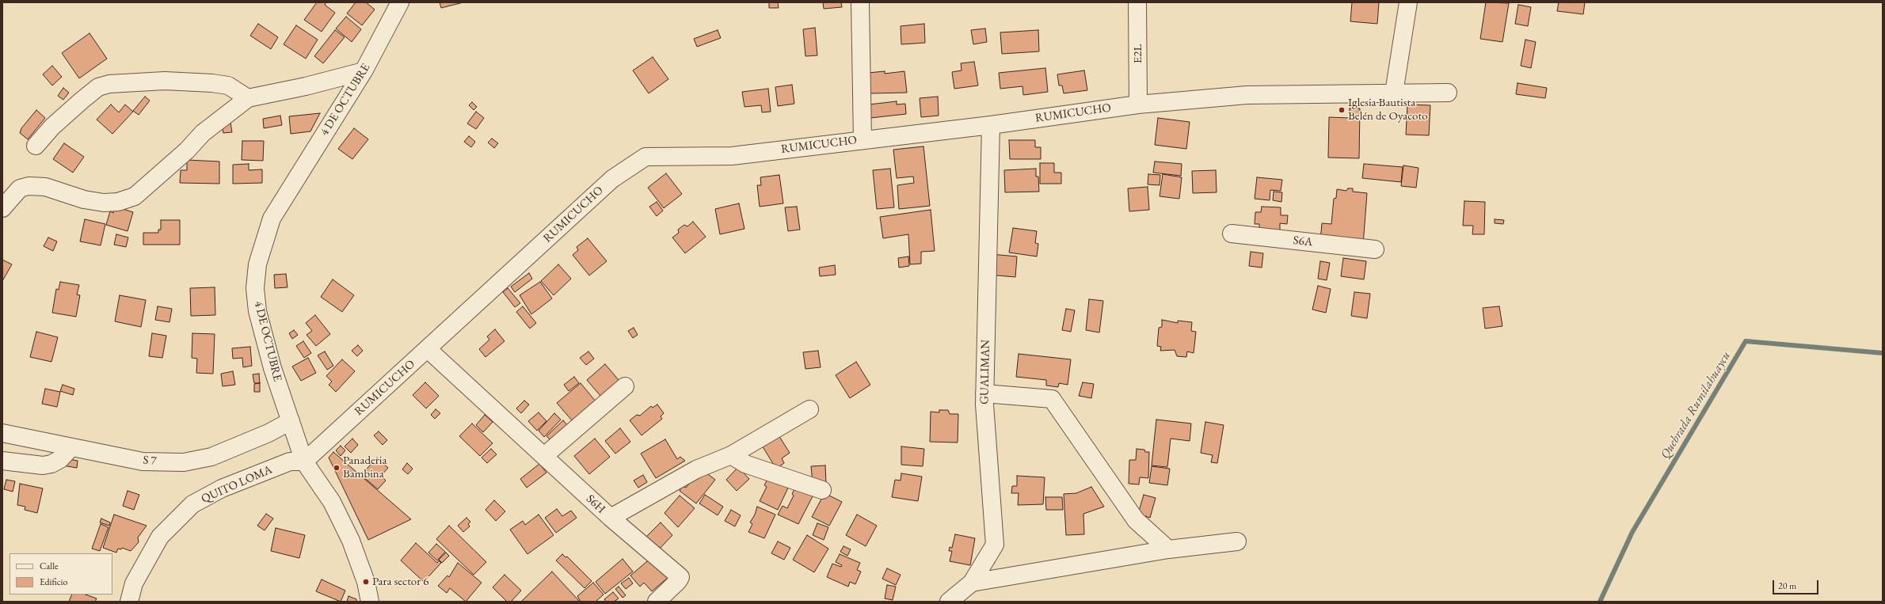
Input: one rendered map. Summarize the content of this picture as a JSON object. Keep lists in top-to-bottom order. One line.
{"streets":{"street":["E2L","4 DE OCTUBRE","RUMICUCHO","S6A","GUALIMAN","S 7","QUITO LOMA","S6H"]},"crossings":[["E2L","RUMICUCHO"],["4 DE OCTUBRE","RUMICUCHO"],["4 DE OCTUBRE","S 7"],["4 DE OCTUBRE","QUITO LOMA"],["RUMICUCHO","GUALIMAN"],["RUMICUCHO","QUITO LOMA"],["RUMICUCHO","S6H"]],"water":["Quebrada Rumilahuaycu"],"places":["Iglesia Bautista Belén de Oyacoto","Panaderia Bambina","Para sector 6"],"legend":["Calle","Edificio"],"scale_bar":"20 m"}
